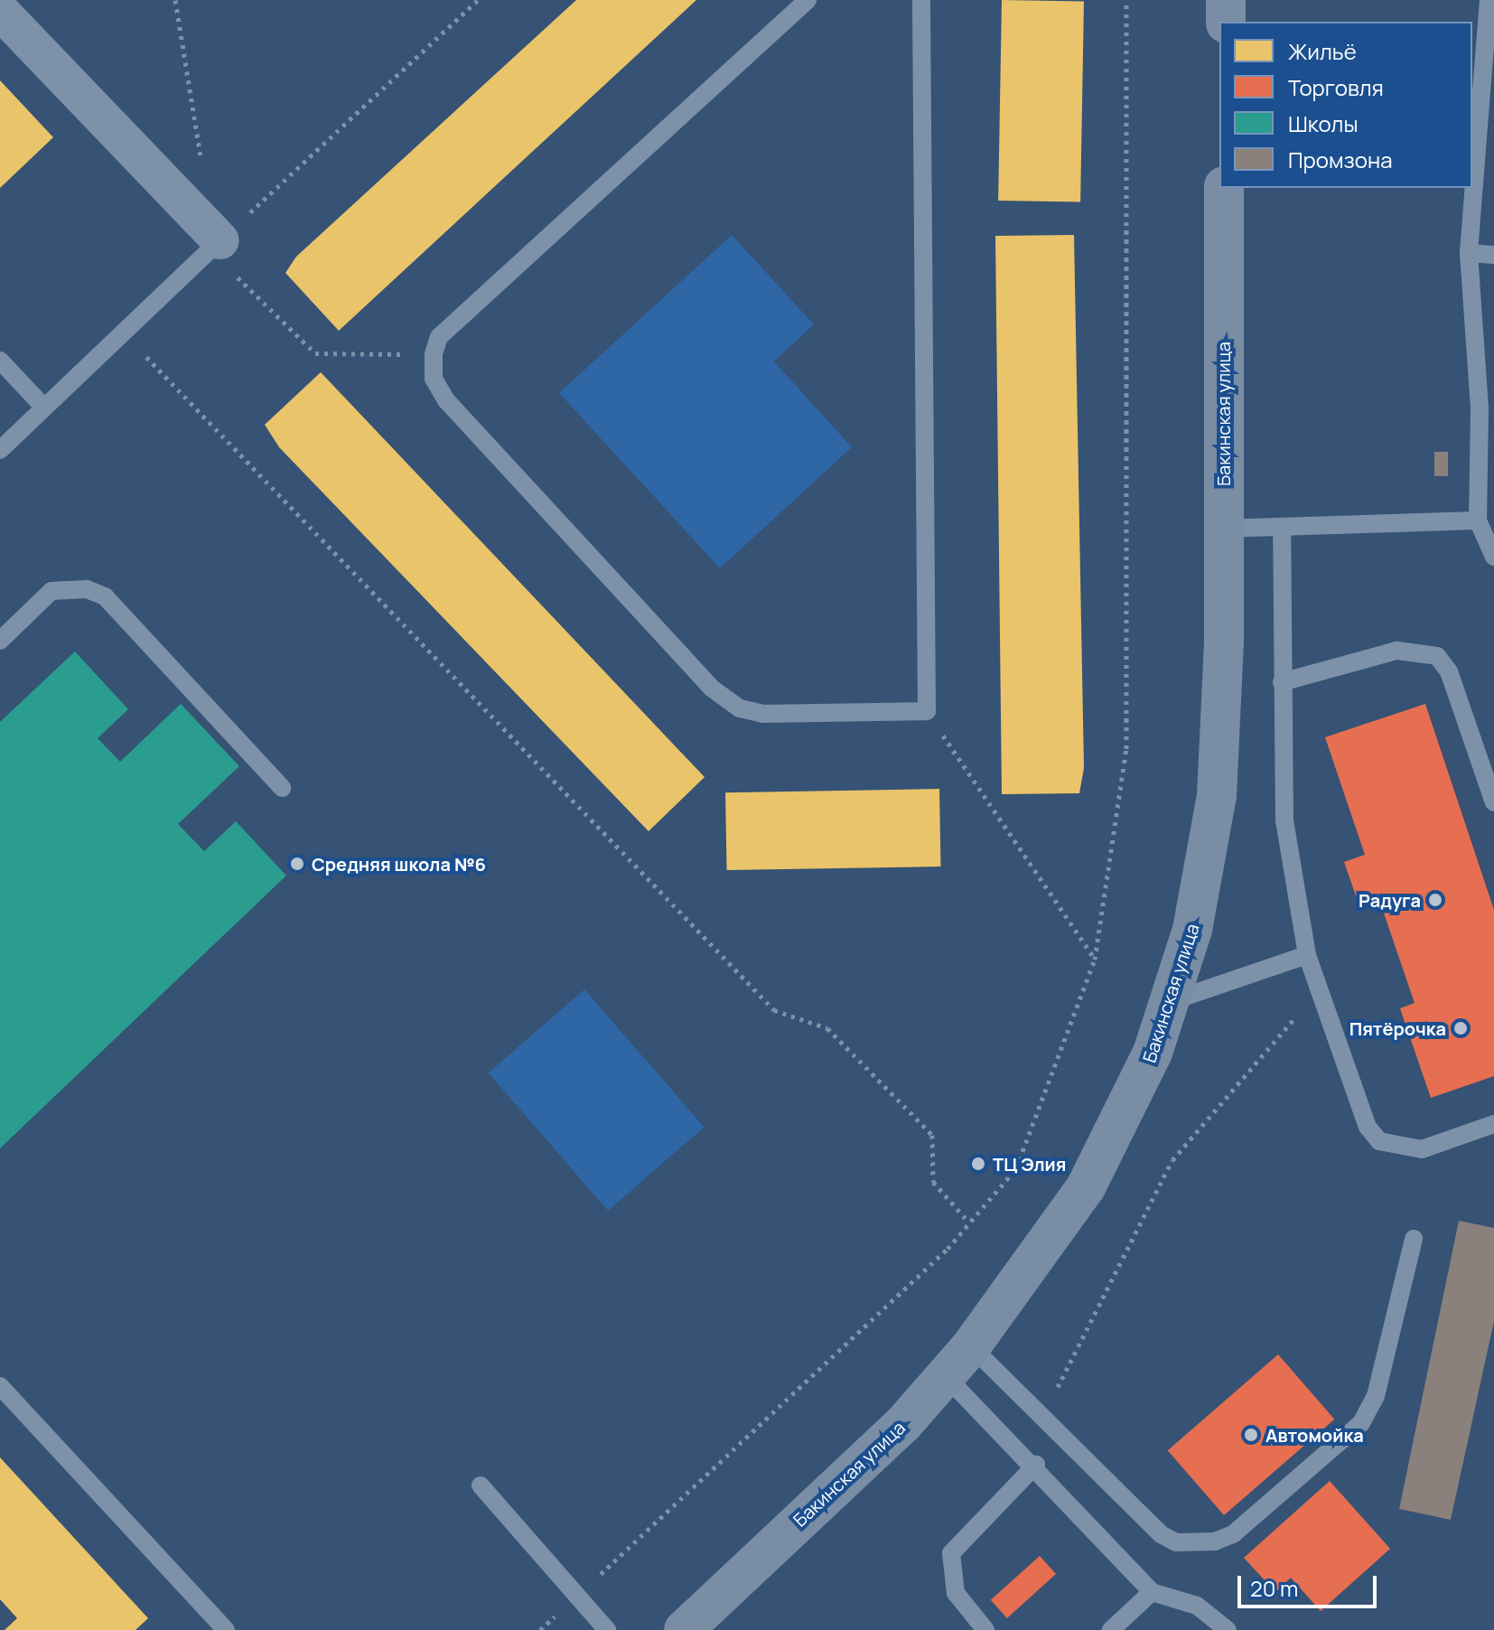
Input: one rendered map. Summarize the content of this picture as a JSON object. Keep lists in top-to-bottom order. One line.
{"streets":{"street":["Бакинская улица"]},"places":["Средняя школа №6","Радуга","Пятёрочка","ТЦ Элия","Автомойка"],"legend":["Жильё","Торговля","Школы","Промзона"],"scale_bar":"20 m"}
